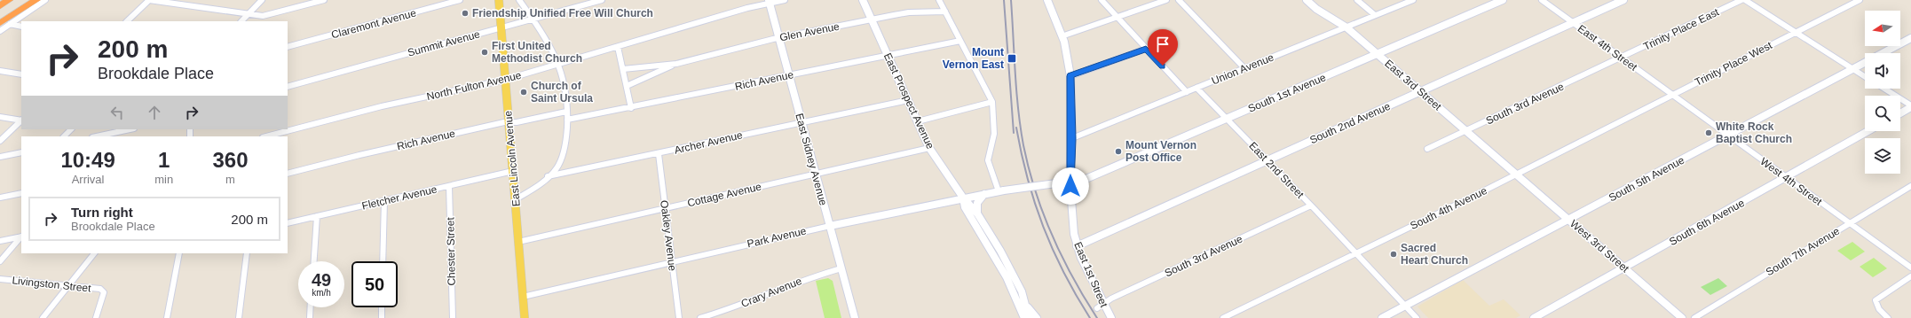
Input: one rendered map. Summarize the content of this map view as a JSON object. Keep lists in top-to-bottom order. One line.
{"streets":{"main road":["East Lincoln Avenue"],"street":["Claremont Avenue","Trinity Place East","Glen Avenue","Summit Avenue","East 4th Street","Trinity Place West","Union Avenue","Rich Avenue","East 3rd Street","North Fulton Avenue","South 1st Avenue","East Prospect Avenue","South 3rd Avenue","South 2nd Avenue","Archer Avenue","East Sidney Avenue","East 2nd Street","South 5th Avenue","West 4th Street","Cottage Avenue","Fletcher Avenue","South 4th Avenue","South 6th Avenue","Oakley Avenue","Park Avenue","West 3rd Street","Chester Street","South 7th Avenue","East 1st Street","Livingston Street","Crary Avenue"]},"crossings":[["Trinity Place East","East 4th Street"],["Trinity Place East","South 3rd Avenue"],["Glen Avenue","East Prospect Avenue"],["Glen Avenue","East Sidney Avenue"],["Summit Avenue","East Lincoln Avenue"],["East 4th Street","Trinity Place West"],["East 4th Street","South 3rd Avenue"],["East 4th Street","South 2nd Avenue"],["East 4th Street","West 4th Street"],["East 4th Street","South 4th Avenue"],["Trinity Place West","West 4th Street"],["Trinity Place West","South 4th Avenue"],["Union Avenue","East 3rd Street"],["Union Avenue","East 2nd Street"],["Union Avenue","East 1st Street"],["Rich Avenue","East Prospect Avenue"],["Rich Avenue","East Lincoln Avenue"],["Rich Avenue","East Sidney Avenue"],["East 3rd Street","South 1st Avenue"],["East 3rd Street","South 3rd Avenue"],["East 3rd Street","South 2nd Avenue"],["East 3rd Street","South 4th Avenue"],["East 3rd Street","West 3rd Street"],["North Fulton Avenue","East Lincoln Avenue"],["North Fulton Avenue","East Sidney Avenue"],["South 1st Avenue","East 2nd Street"],["South 1st Avenue","Park Avenue"],["South 1st Avenue","East 1st Street"],["East Prospect Avenue","Archer Avenue"],["East Prospect Avenue","Cottage Avenue"],["East Prospect Avenue","Park Avenue"],["South 3rd Avenue","East 2nd Street"],["South 3rd Avenue","East 1st Street"],["South 2nd Avenue","East 2nd Street"],["South 2nd Avenue","East 1st Street"],["Archer Avenue","East Lincoln Avenue"],["Archer Avenue","East Sidney Avenue"],["Archer Avenue","Oakley Avenue"],["East Lincoln Avenue","Cottage Avenue"],["East Lincoln Avenue","Fletcher Avenue"],["East Lincoln Avenue","Park Avenue"],["East Sidney Avenue","Cottage Avenue"],["East Sidney Avenue","Park Avenue"],["East Sidney Avenue","Crary Avenue"],["East 2nd Street","South 5th Avenue"],["East 2nd Street","South 4th Avenue"],["South 5th Avenue","West 4th Street"],["South 5th Avenue","West 3rd Street"],["West 4th Street","South 4th Avenue"],["West 4th Street","South 6th Avenue"],["West 4th Street","South 7th Avenue"],["Cottage Avenue","Oakley Avenue"],["Fletcher Avenue","Chester Street"],["South 4th Avenue","West 3rd Street"],["South 6th Avenue","West 3rd Street"],["Oakley Avenue","Park Avenue"]],"places":{"other":["Friendship Unified Free Will Church","First United Methodist Church","Church of Saint Ursula","White Rock Baptist Church","Mount Vernon Post Office","Sacred Heart Church"],"transit":["Mount Vernon East"]},"north":"left","page":{"turn":["200 m","Brookdale Place"],"eta":["10:49","Arrival","1","min","360","m"],"list":[{"name":"Turn right","note":"Brookdale Place","value":"200 m"}],"speed":"49 km/h","limit":"50"}}
